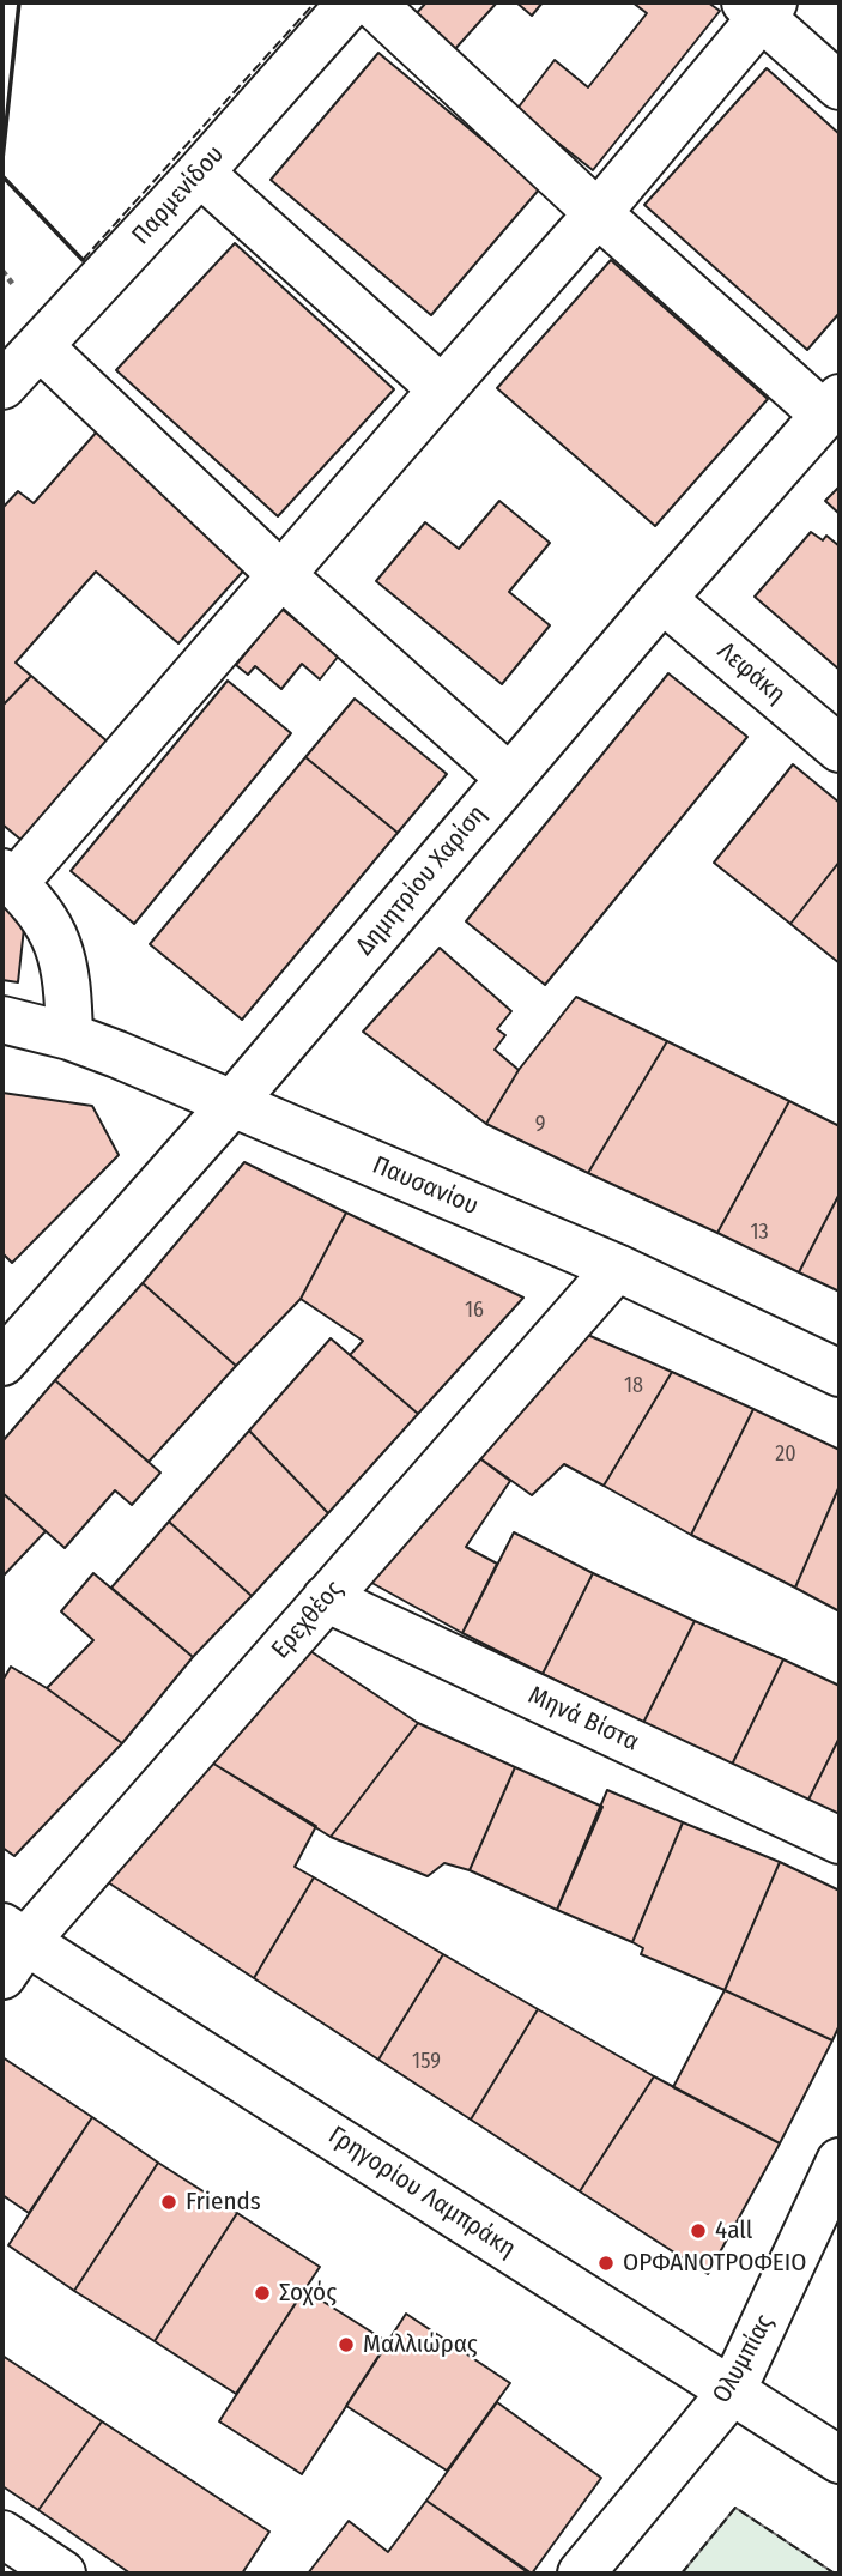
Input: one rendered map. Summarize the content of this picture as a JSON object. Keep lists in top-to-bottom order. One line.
{"streets":{"street":["Παρμενίδου","Λεφάκη","Δημητρίου Χαρίση","Παυσανίου","Ερεχθέος","Μηνά Βίστα","Γρηγορίου Λαμπράκη","Ολυμπίας"]},"crossings":[["Λεφάκη","Δημητρίου Χαρίση"],["Δημητρίου Χαρίση","Παυσανίου"],["Παυσανίου","Ερεχθέος"],["Ερεχθέος","Μηνά Βίστα"],["Ερεχθέος","Γρηγορίου Λαμπράκη"],["Γρηγορίου Λαμπράκη","Ολυμπίας"]],"places":["Friends","4all","ΟΡΦΑΝΟΤΡΟΦΕΙΟ","Σοχός","Μαλλιώρας"],"house_numbers":["9","13","16","18","20","159"]}
